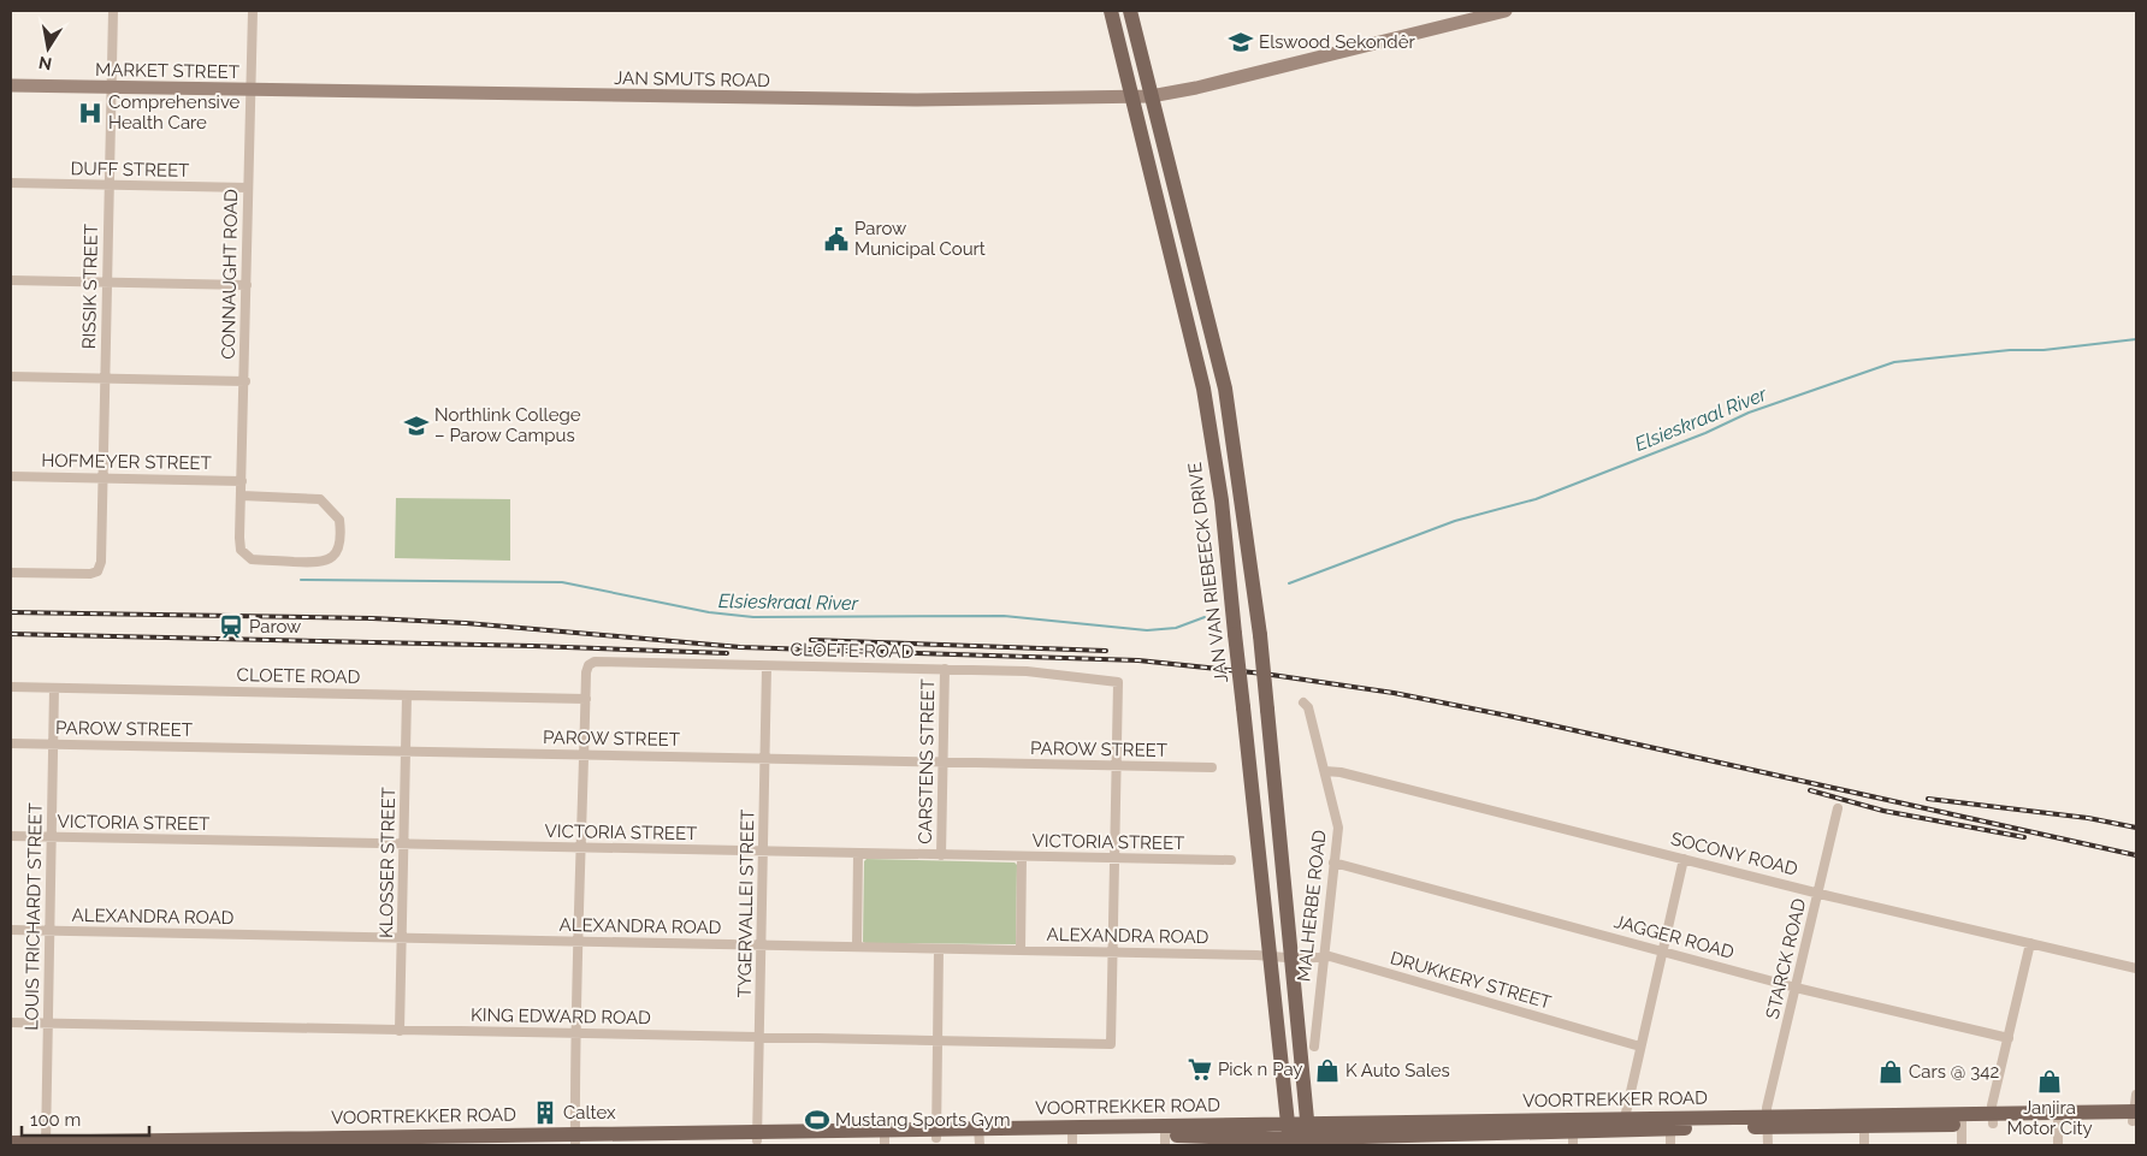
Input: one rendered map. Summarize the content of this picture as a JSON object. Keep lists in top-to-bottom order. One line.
{"streets":{"main road":["JAN VAN RIEBEECK DRIVE","VOORTREKKER ROAD"],"street":["MARKET STREET","JAN SMUTS ROAD","DUFF STREET","CONNAUGHT ROAD","RISSIK STREET","HOFMEYER STREET","CLOETE ROAD","PAROW STREET","CARSTENS STREET","VICTORIA STREET","SOCONY ROAD","KLOSSER STREET","TYGERVALLEI STREET","MALHERBE ROAD","LOUIS TRICHARDT STREET","ALEXANDRA ROAD","JAGGER ROAD","STARCK ROAD","DRUKKERY STREET","KING EDWARD ROAD"]},"crossings":[["MARKET STREET","JAN SMUTS ROAD"],["MARKET STREET","CONNAUGHT ROAD"],["MARKET STREET","RISSIK STREET"],["JAN SMUTS ROAD","CONNAUGHT ROAD"],["JAN SMUTS ROAD","JAN VAN RIEBEECK DRIVE"],["DUFF STREET","CONNAUGHT ROAD"],["DUFF STREET","RISSIK STREET"],["CONNAUGHT ROAD","HOFMEYER STREET"],["RISSIK STREET","HOFMEYER STREET"],["JAN VAN RIEBEECK DRIVE","ALEXANDRA ROAD"],["JAN VAN RIEBEECK DRIVE","VOORTREKKER ROAD"],["CLOETE ROAD","PAROW STREET"],["CLOETE ROAD","CARSTENS STREET"],["CLOETE ROAD","KLOSSER STREET"],["CLOETE ROAD","TYGERVALLEI STREET"],["CLOETE ROAD","LOUIS TRICHARDT STREET"],["PAROW STREET","CARSTENS STREET"],["PAROW STREET","KLOSSER STREET"],["PAROW STREET","TYGERVALLEI STREET"],["PAROW STREET","LOUIS TRICHARDT STREET"],["CARSTENS STREET","VICTORIA STREET"],["VICTORIA STREET","KLOSSER STREET"],["VICTORIA STREET","TYGERVALLEI STREET"],["VICTORIA STREET","LOUIS TRICHARDT STREET"],["SOCONY ROAD","MALHERBE ROAD"],["SOCONY ROAD","STARCK ROAD"],["KLOSSER STREET","ALEXANDRA ROAD"],["KLOSSER STREET","KING EDWARD ROAD"],["TYGERVALLEI STREET","ALEXANDRA ROAD"],["TYGERVALLEI STREET","KING EDWARD ROAD"],["TYGERVALLEI STREET","VOORTREKKER ROAD"],["MALHERBE ROAD","JAGGER ROAD"],["MALHERBE ROAD","DRUKKERY STREET"],["LOUIS TRICHARDT STREET","ALEXANDRA ROAD"],["LOUIS TRICHARDT STREET","KING EDWARD ROAD"],["LOUIS TRICHARDT STREET","VOORTREKKER ROAD"],["ALEXANDRA ROAD","DRUKKERY STREET"],["ALEXANDRA ROAD","KING EDWARD ROAD"],["JAGGER ROAD","STARCK ROAD"],["STARCK ROAD","VOORTREKKER ROAD"]],"water":["Elsieskraal River"],"places":{"school or university":["Elswood Sekondêr","Northlink College – Parow Campus"],"hospital":["Comprehensive Health Care"],"public building":["Parow Municipal Court"],"station":["Parow"],"supermarket":["Pick n Pay"],"shop":["K Auto Sales","Cars @ 342","Janjira Motor City"],"building":["Caltex"],"sports":["Mustang Sports Gym"]},"scale_bar":"100 m","north":"bottom"}
